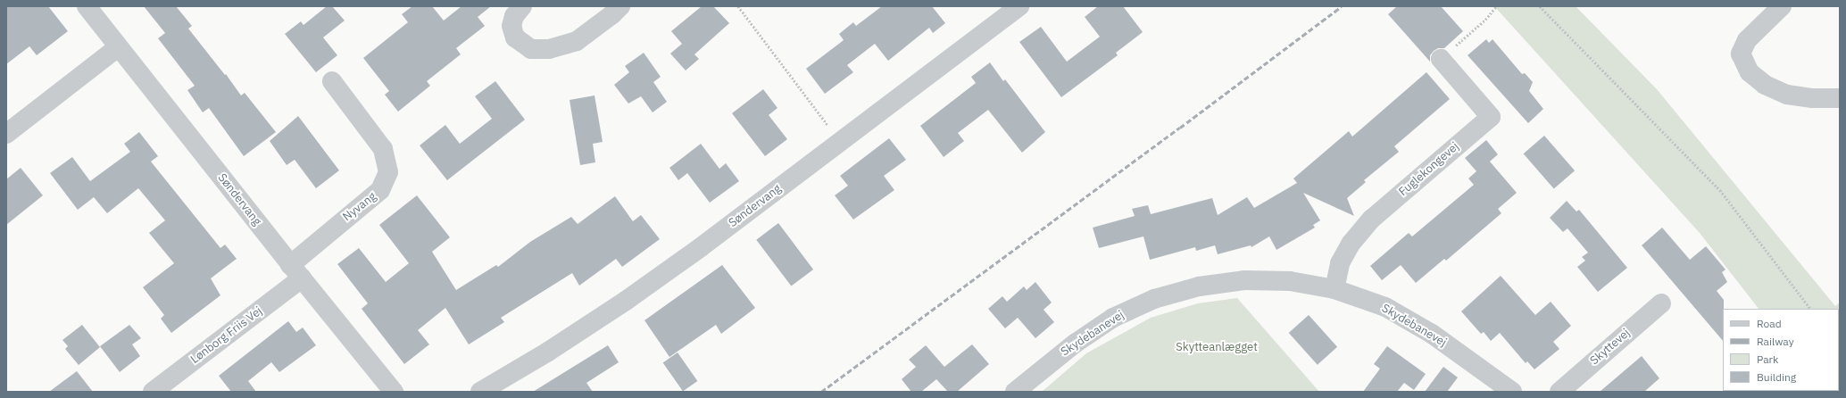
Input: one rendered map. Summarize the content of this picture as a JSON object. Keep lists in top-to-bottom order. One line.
{"streets":{"street":["Fuglekongevej","Søndervang","Nyvang","Skydebanevej","Lønborg Friis Vej","Skyttevej"]},"crossings":[["Fuglekongevej","Skydebanevej"],["Søndervang","Nyvang"],["Søndervang","Lønborg Friis Vej"],["Nyvang","Lønborg Friis Vej"]],"parks":["Skytteanlægget"],"legend":["Road","Railway","Park","Building"]}
